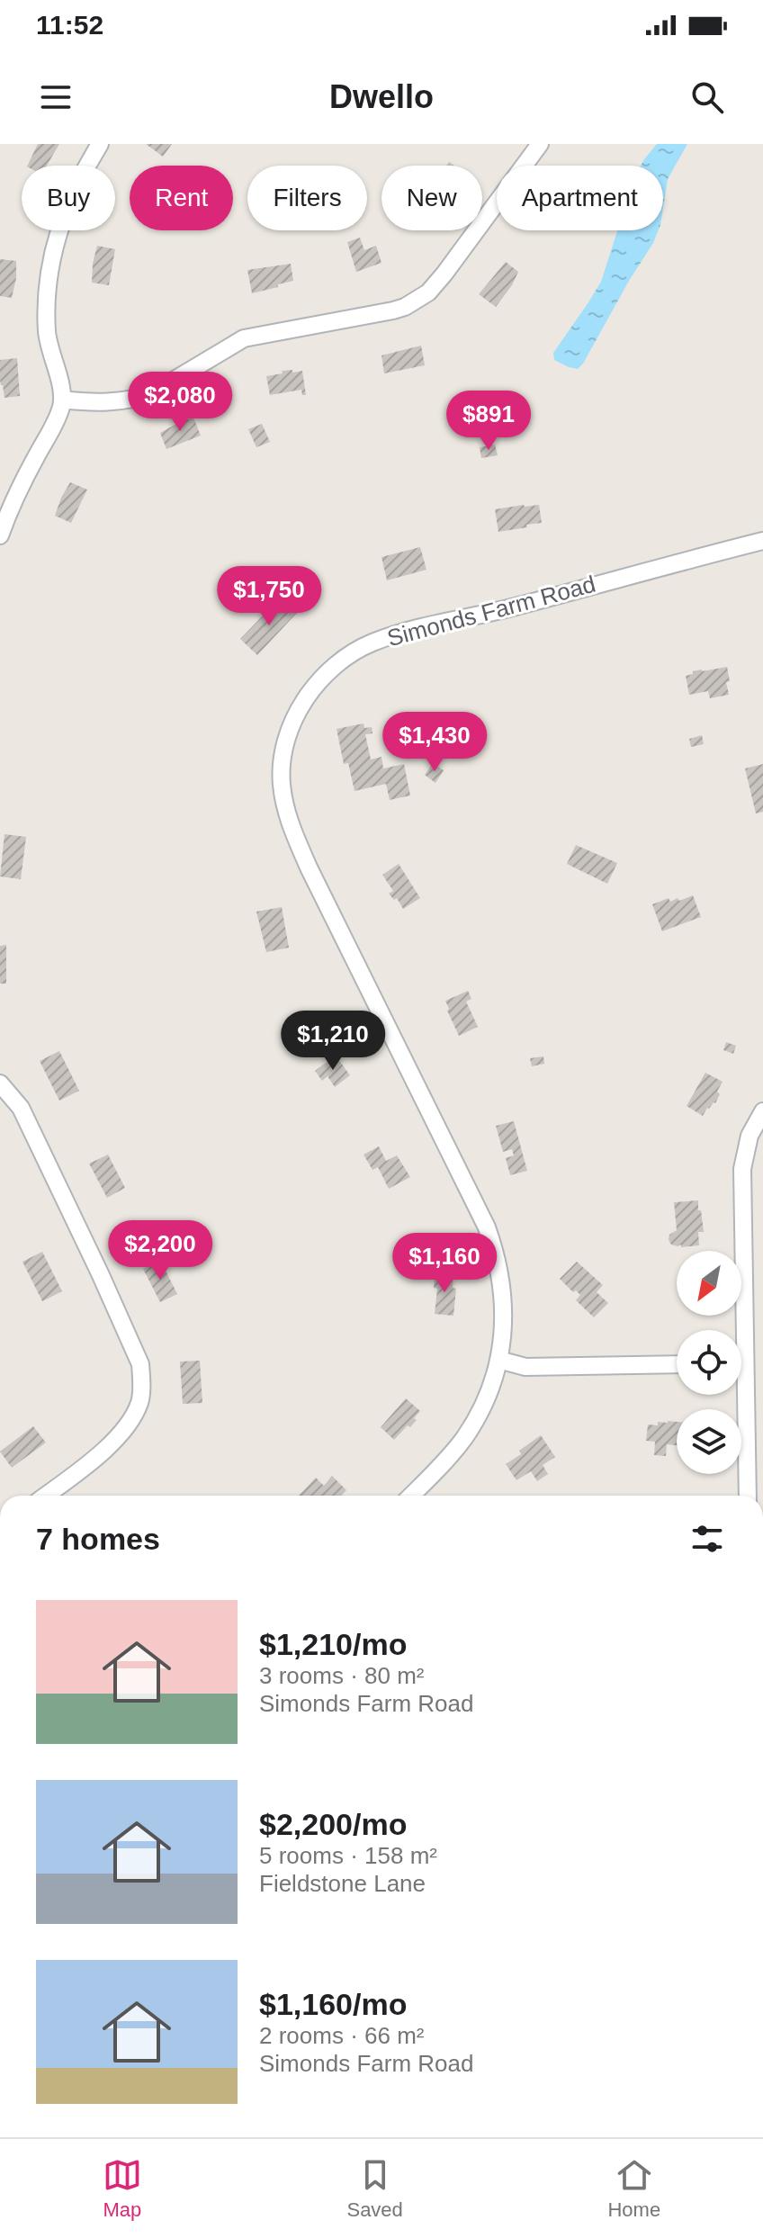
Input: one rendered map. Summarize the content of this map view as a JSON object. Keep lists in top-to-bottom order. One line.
{"streets":{"street":["Simonds Farm Road"]},"north":"bottom left","page":{"status":"11:52","header":"Dwello","chip":["Buy","Rent","Filters","New","Apartment"],"price":["$2,080","$891","$1,750","$1,430","$1,210","$2,200","$1,160"],"heading":"7 homes","list":[{"name":"$1,210/mo","note":"3 rooms · 80 m² · Simonds Farm Road"},{"name":"$2,200/mo","note":"5 rooms · 158 m² · Fieldstone Lane"},{"name":"$1,160/mo","note":"2 rooms · 66 m² · Simonds Farm Road"}],"tabs":["Map","Saved","Home"]}}
